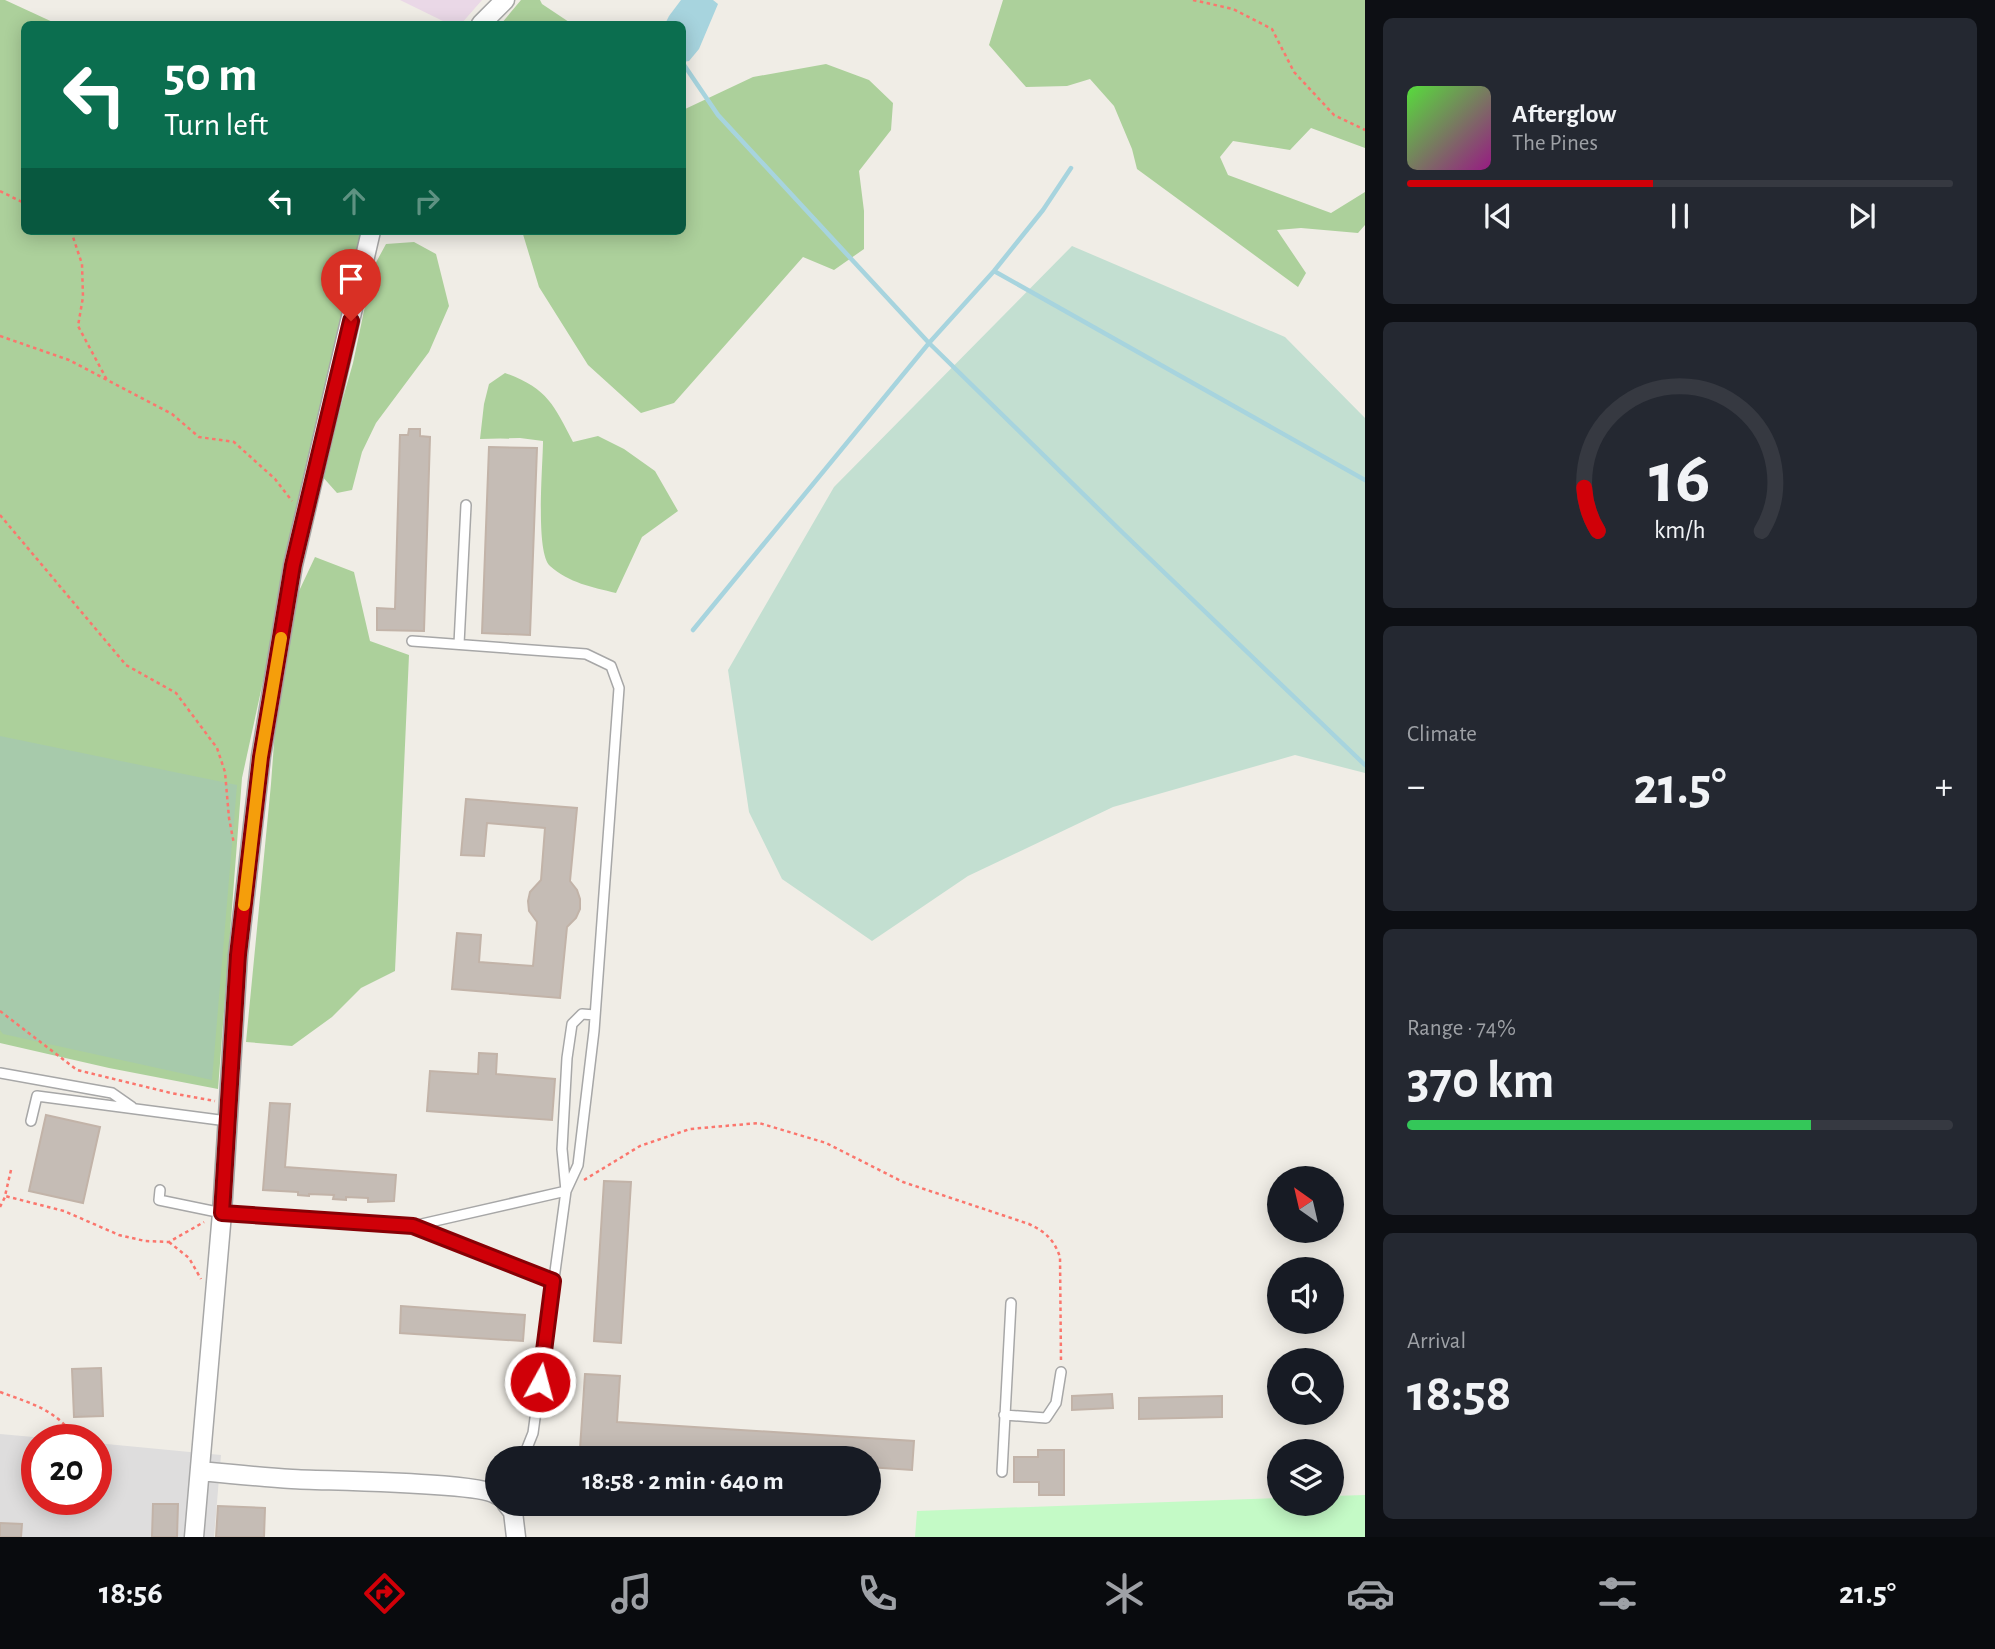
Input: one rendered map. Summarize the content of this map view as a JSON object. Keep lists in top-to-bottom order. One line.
{"north":"top left","page":{"turn":["50 m","Turn left"],"song":["Afterglow","The Pines"],"tile":["Climate",["Range · 74%","370 km"],["Arrival","18:58"]],"heat":["−","21.5°","+"],"limit":"20","trip":"18:58 · 2 min · 640 m","tabs":["18:56","21.5°"],"gauge":["16","km/h"]}}
